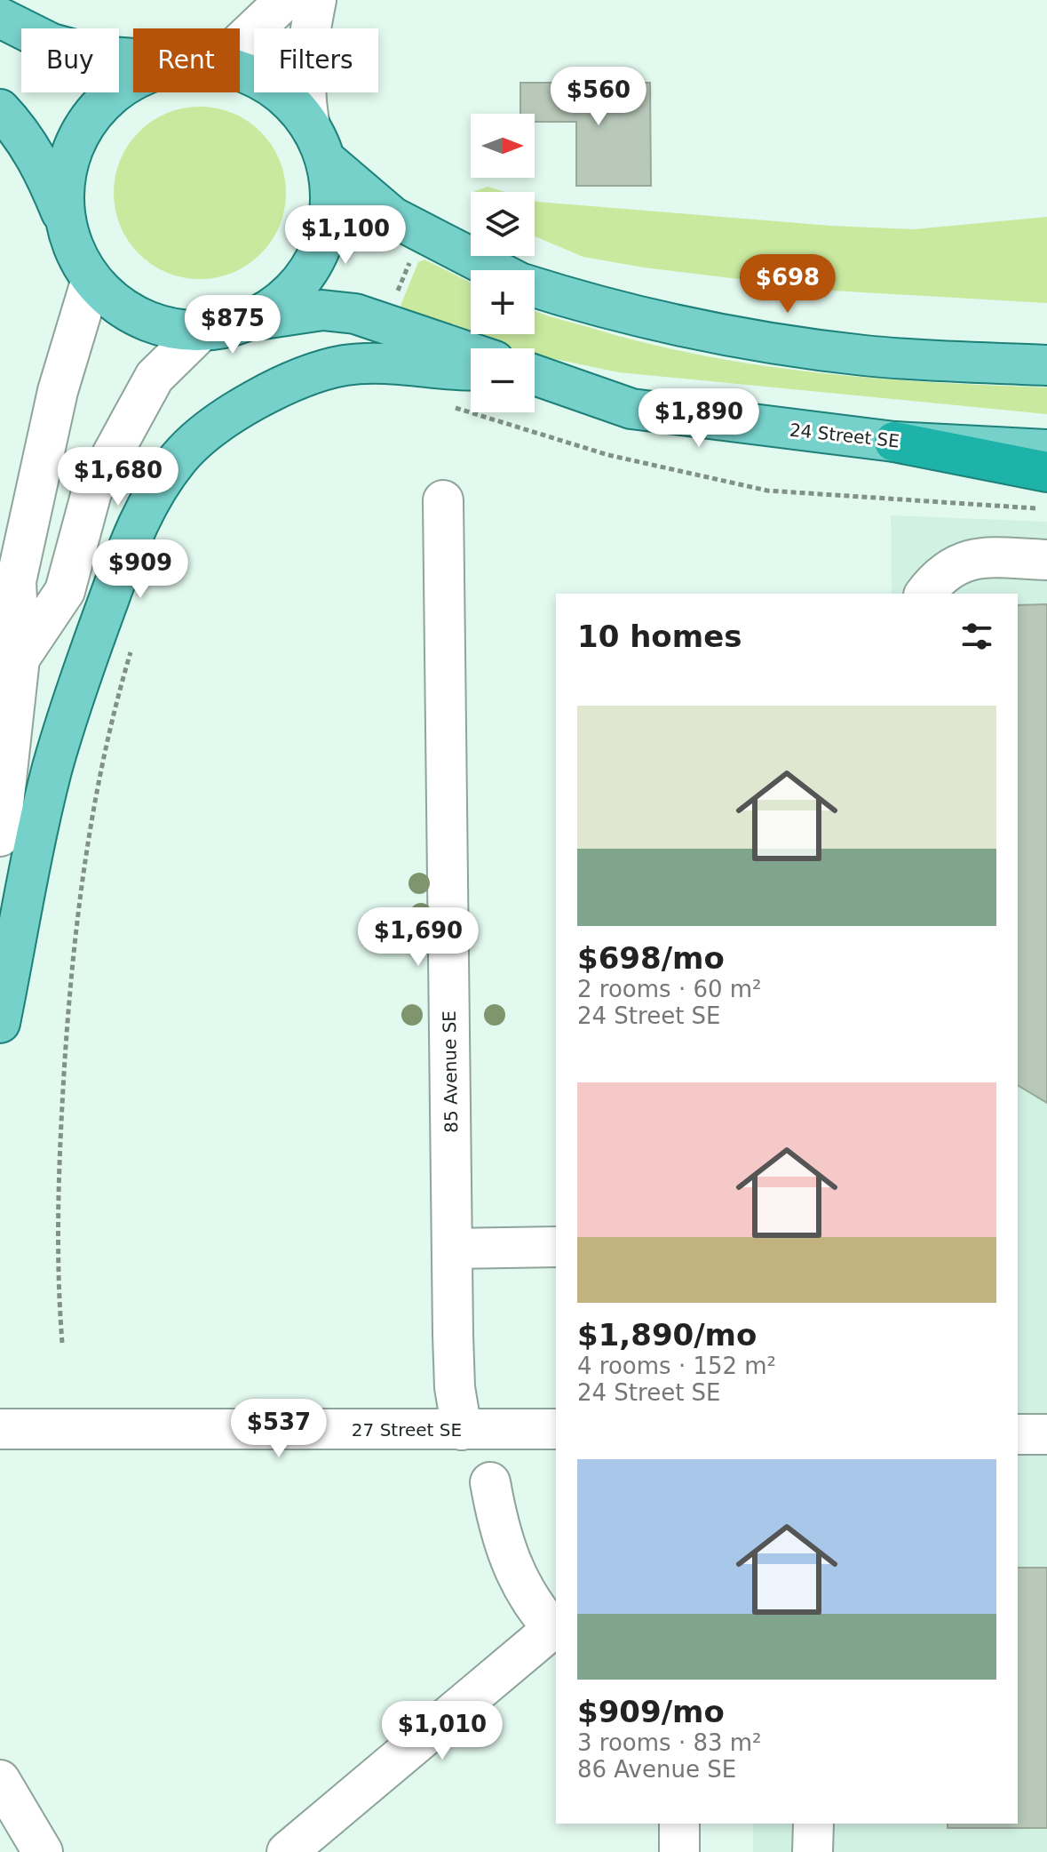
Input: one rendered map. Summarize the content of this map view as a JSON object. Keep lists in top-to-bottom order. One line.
{"streets":{"main road":["24 Street SE"],"street":["85 Avenue SE","27 Street SE"]},"crossings":[["85 Avenue SE","27 Street SE"]],"north":"right","page":{"chip":["Buy","Rent","Filters"],"price":["$560","$1,100","$698","$875","$1,890","$1,680","$909","$1,690","$537","$1,010"],"map_buttons":["+","−"],"heading":"10 homes","list":[{"name":"$698/mo","note":"2 rooms · 60 m² · 24 Street SE"},{"name":"$1,890/mo","note":"4 rooms · 152 m² · 24 Street SE"},{"name":"$909/mo","note":"3 rooms · 83 m² · 86 Avenue SE"}]}}
